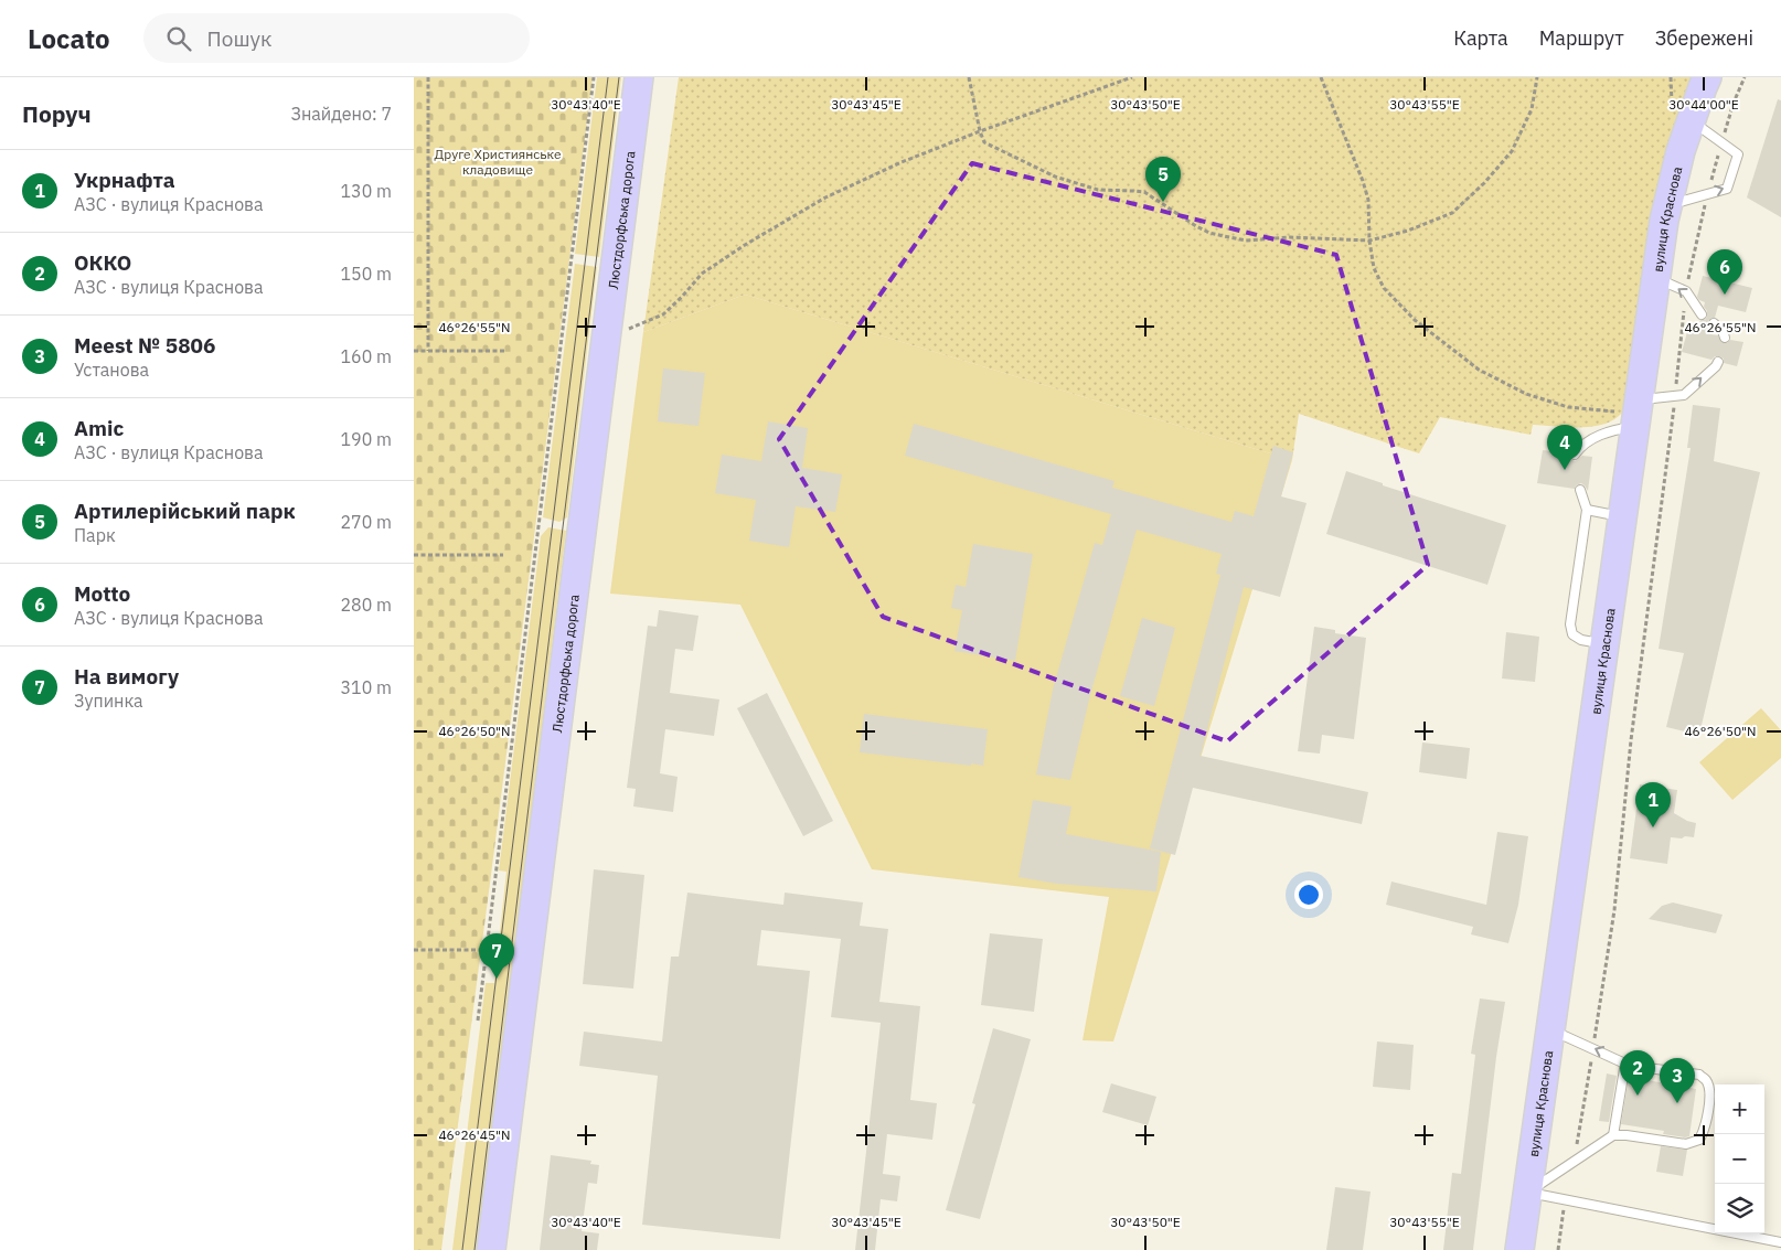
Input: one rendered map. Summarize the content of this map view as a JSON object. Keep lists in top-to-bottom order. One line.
{"streets":{"main road":["вулиця Краснова","Люстдорфська дорога"]},"parks":["Друге Християнське кладовище"],"page":{"header":"Locato","search":"Пошук","nav":["Карта","Маршрут","Збережені"],"heading":["Поруч","Знайдено: 7"],"list":[{"mark":"1","name":"Укрнафта","note":"АЗС · вулиця Краснова","value":"130 m"},{"mark":"2","name":"ОККО","note":"АЗС · вулиця Краснова","value":"150 m"},{"mark":"3","name":"Meest № 5806","note":"Установа","value":"160 m"},{"mark":"4","name":"Amic","note":"АЗС · вулиця Краснова","value":"190 m"},{"mark":"5","name":"Артилерійський парк","note":"Парк","value":"270 m"},{"mark":"6","name":"Motto","note":"АЗС · вулиця Краснова","value":"280 m"},{"mark":"7","name":"На вимогу","note":"Зупинка","value":"310 m"}],"pins":["5","6","4","1","7","2","3"],"map_buttons":["+","−"]},"coordinates":["30°43'40\"E","30°43'45\"E","30°43'50\"E","30°43'55\"E","30°44'00\"E","46°26'55\"N","46°26'50\"N","46°26'45\"N"]}
